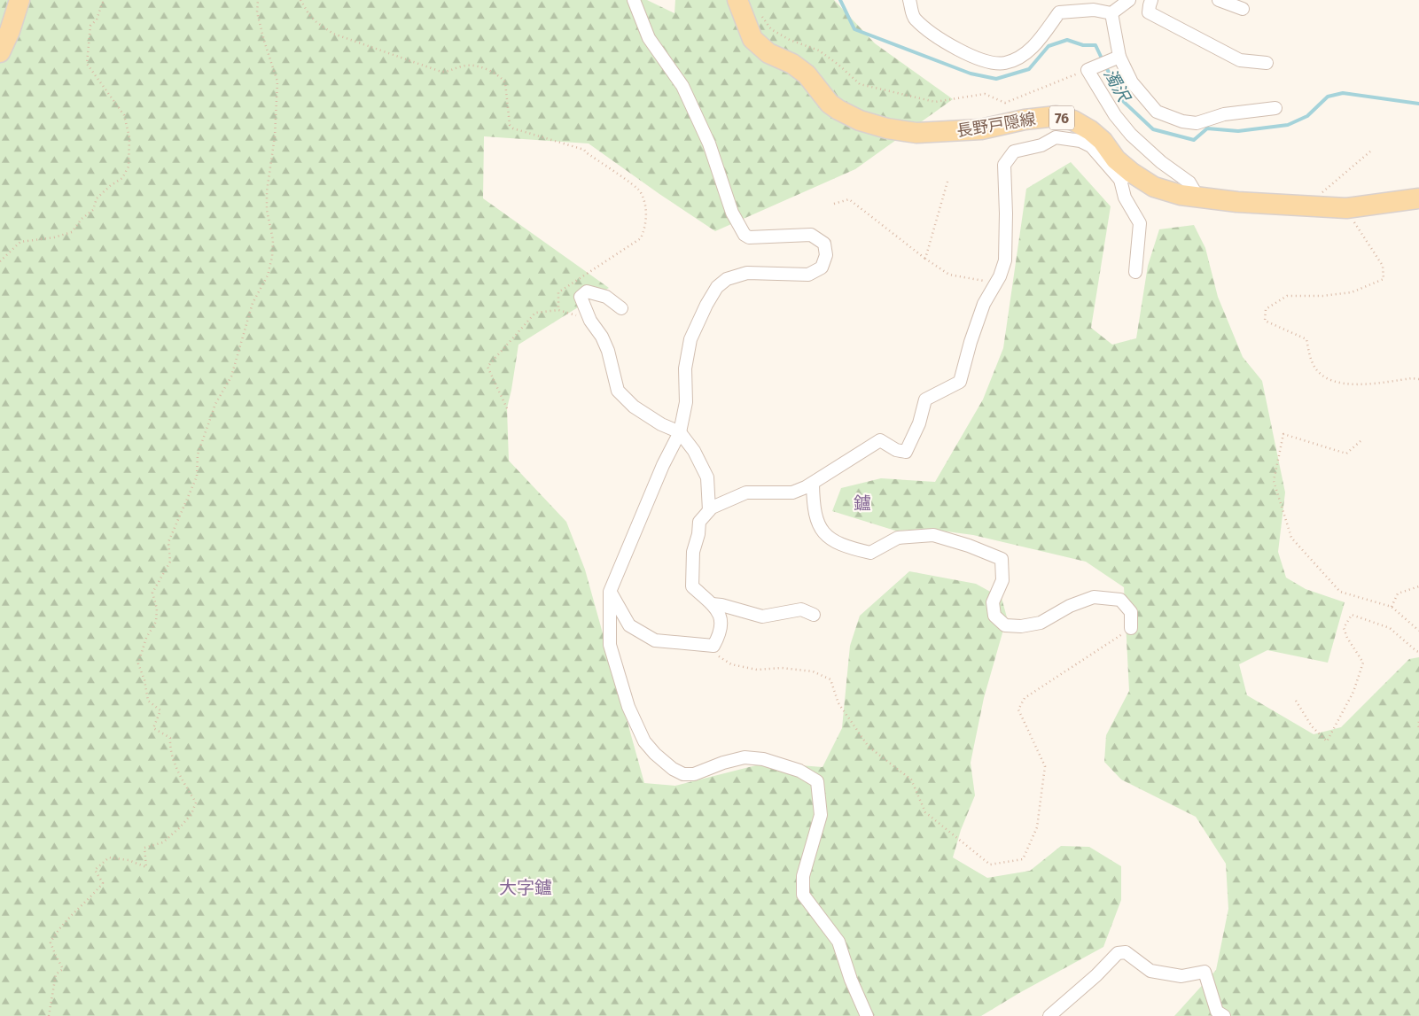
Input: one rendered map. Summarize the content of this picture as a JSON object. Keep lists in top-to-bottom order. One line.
{"streets":{"main road":["76","長野戸隠線"]},"districts":["鑪","大字鑪"],"water":["濁沢"]}
